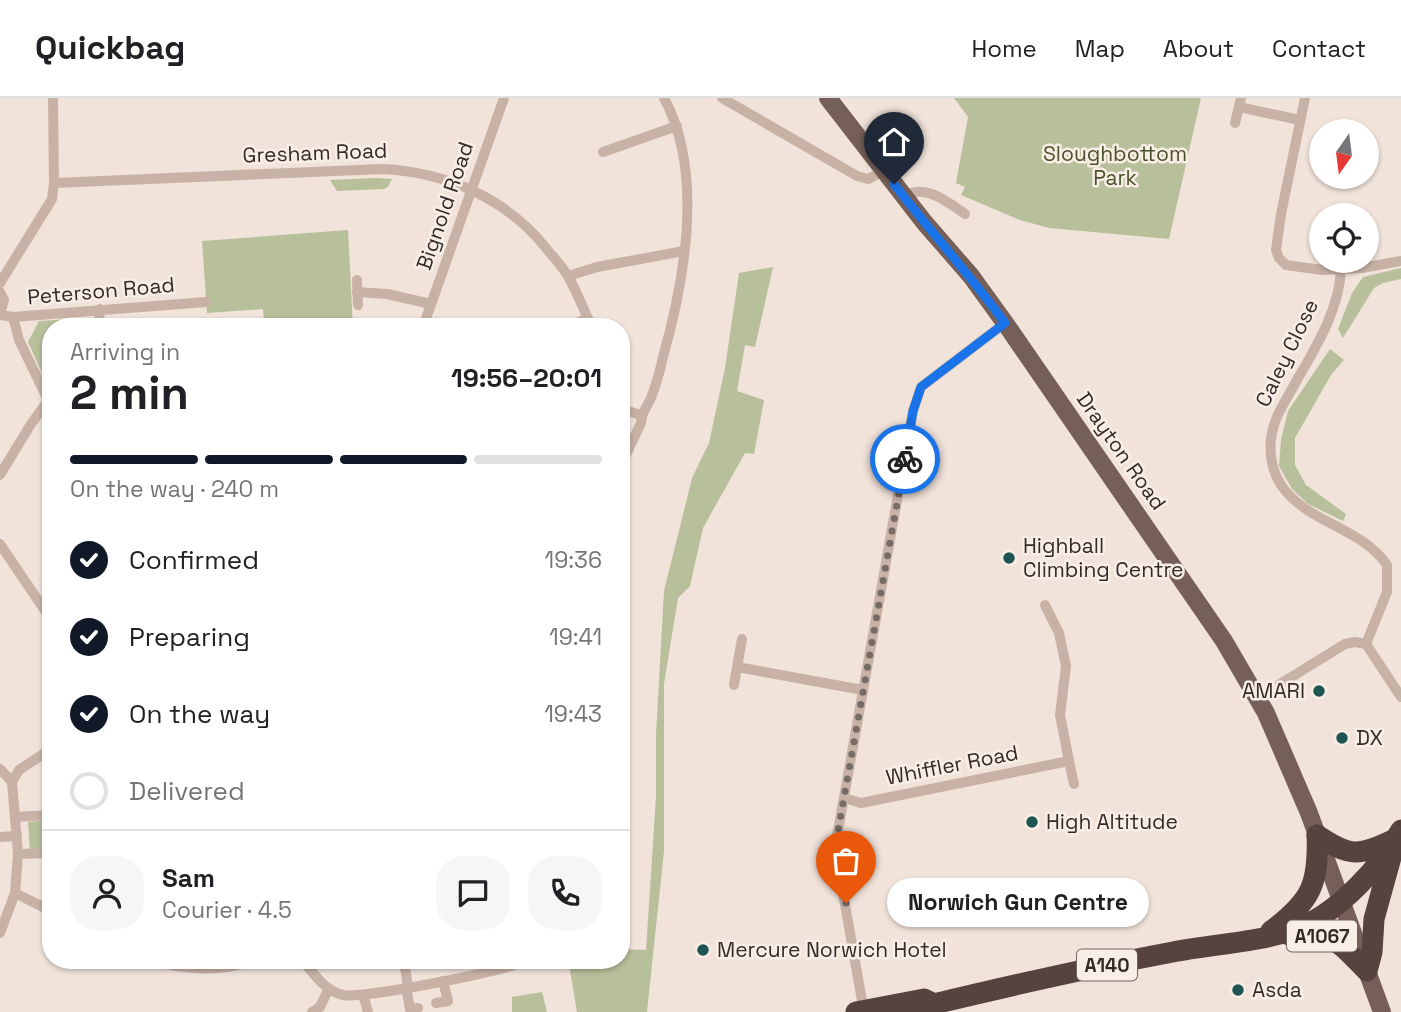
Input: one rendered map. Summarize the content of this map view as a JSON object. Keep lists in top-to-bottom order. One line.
{"streets":{"highway":["A1067","A140"],"main road":["Drayton Road"],"street":["Gresham Road","Bignold Road","Peterson Road","Caley Close","Whiffler Road"]},"crossings":[["Gresham Road","Bignold Road"],["Drayton Road","A1067"],["Drayton Road","A140"],["A1067","A140"]],"parks":["Sloughbottom Park"],"places":["Highball Climbing Centre","AMARI","DX","High Altitude","Norwich Gun Centre","Mercure Norwich Hotel","Asda"],"north":"bottom","page":{"header":"Quickbag","nav":["Home","Map","About","Contact"],"heading":["2 min","Arriving in","19:56–20:01"],"panel":["Sam","Courier · 4.5"],"bar":"On the way · 240 m","list":[["Confirmed","19:36"],["Preparing","19:41"],["On the way","19:43"],"Delivered"],"bubble":"Norwich Gun Centre"}}
